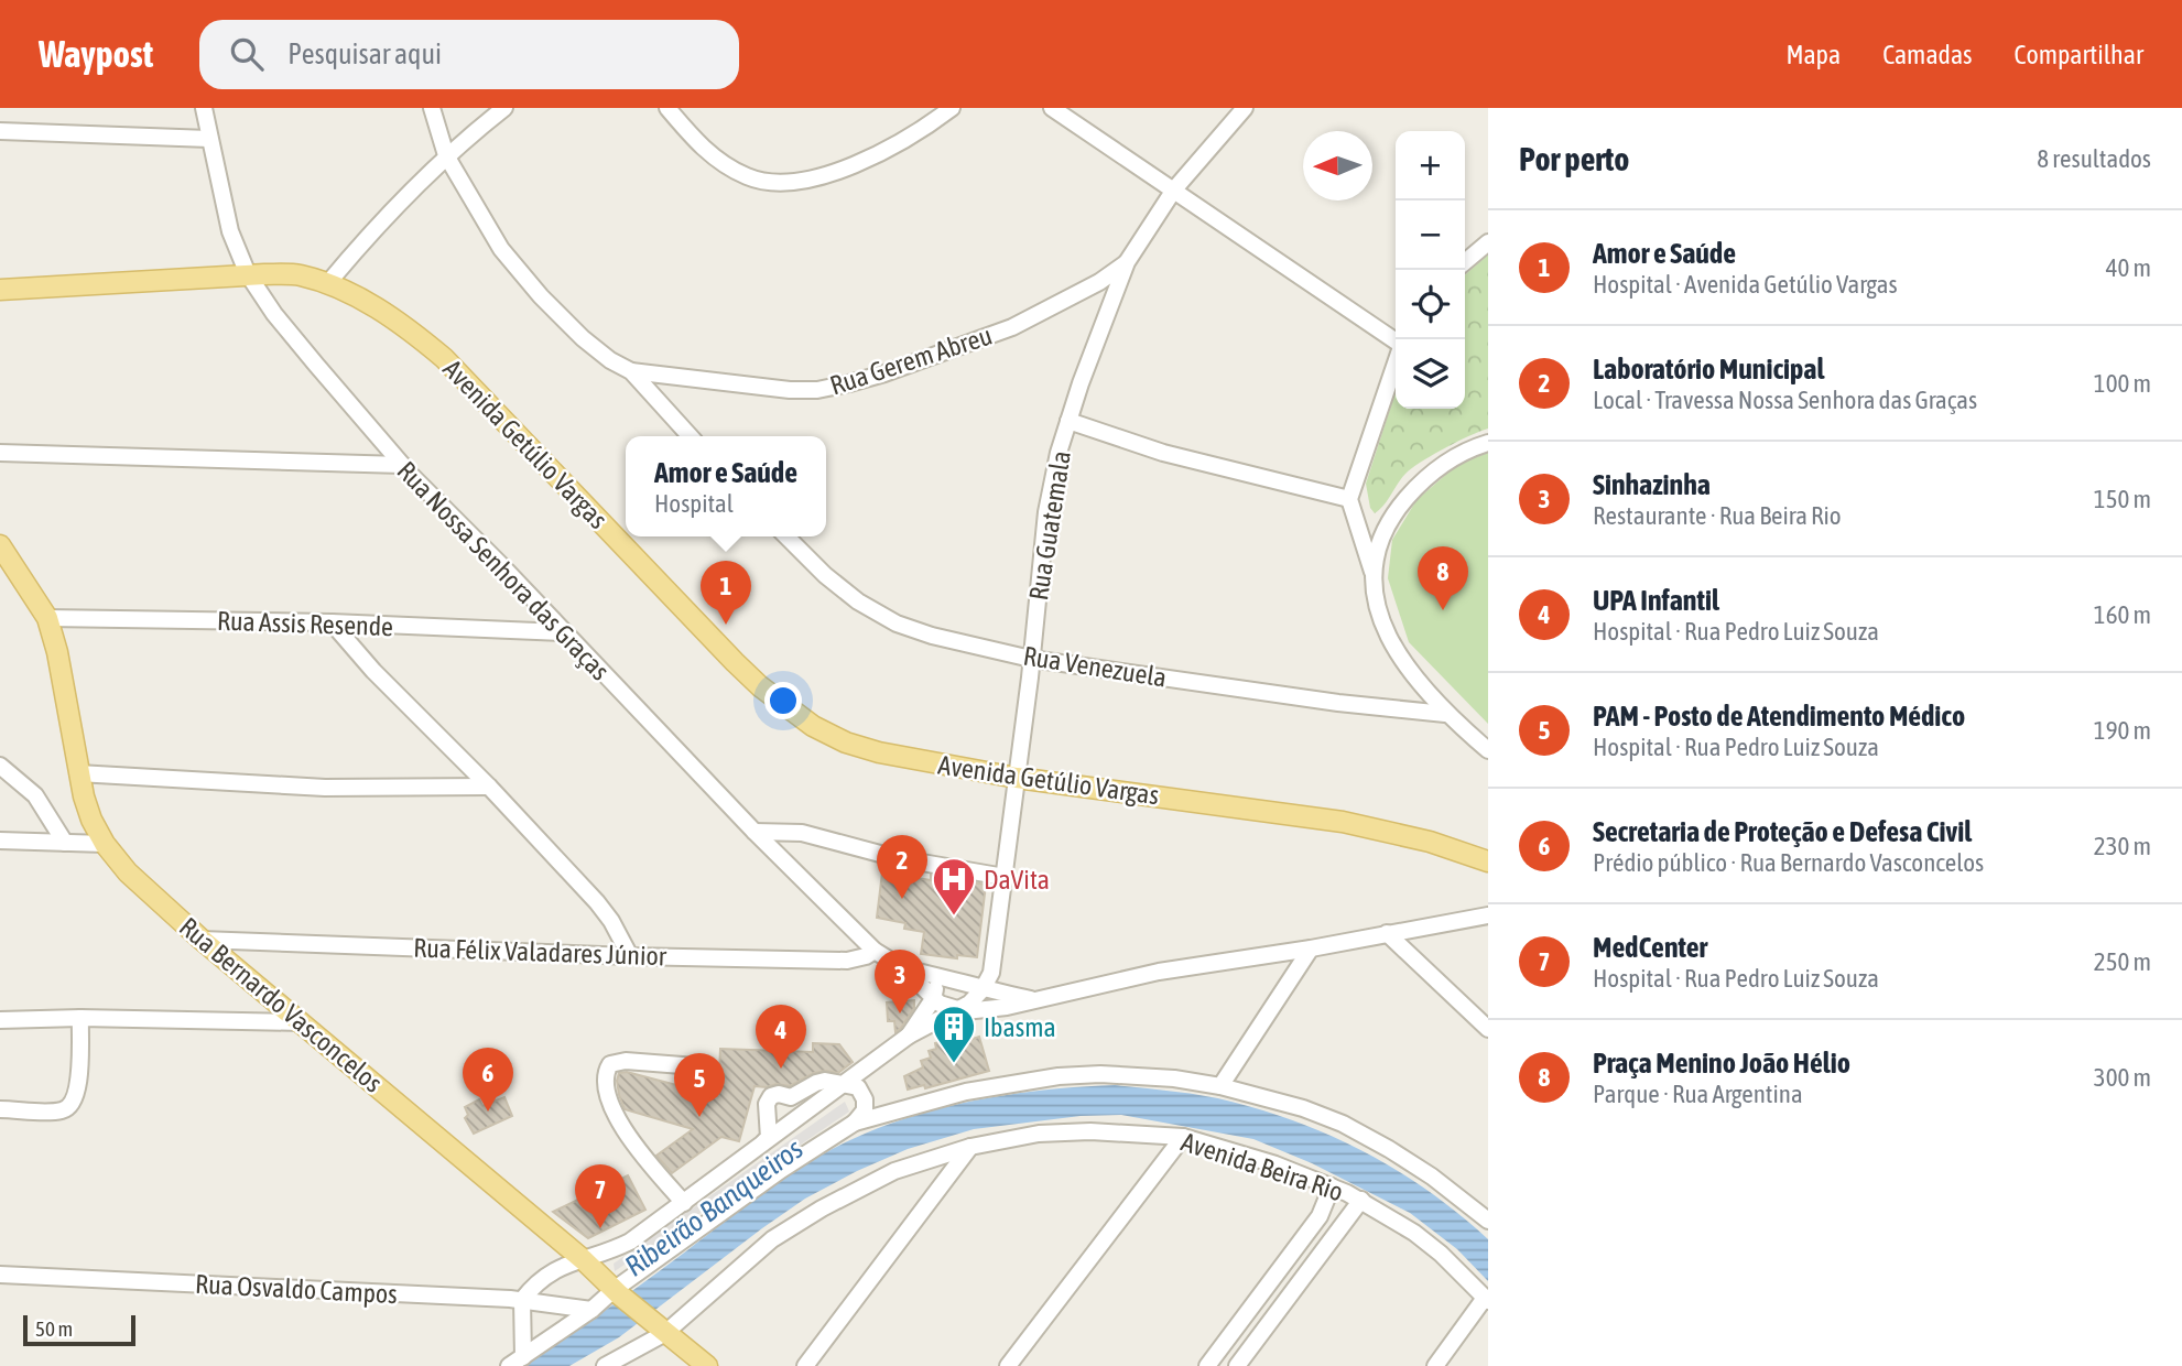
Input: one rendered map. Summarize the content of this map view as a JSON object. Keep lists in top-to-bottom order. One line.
{"streets":{"main road":["Avenida Getúlio Vargas","Rua Bernardo Vasconcelos"],"street":["Rua Gerem Abreu","Rua Guatemala","Rua Nossa Senhora das Graças","Rua Assis Resende","Rua Venezuela","Rua Félix Valadares Júnior","Avenida Beira Rio","Rua Osvaldo Campos"]},"crossings":[["Rua Gerem Abreu","Rua Guatemala"],["Avenida Getúlio Vargas","Rua Guatemala"],["Avenida Getúlio Vargas","Rua Nossa Senhora das Graças"],["Rua Guatemala","Rua Nossa Senhora das Graças"],["Rua Guatemala","Rua Venezuela"],["Rua Nossa Senhora das Graças","Rua Assis Resende"],["Rua Nossa Senhora das Graças","Rua Félix Valadares Júnior"],["Rua Assis Resende","Rua Bernardo Vasconcelos"],["Rua Félix Valadares Júnior","Rua Bernardo Vasconcelos"],["Rua Bernardo Vasconcelos","Avenida Beira Rio"]],"water":["Ribeirão Banqueiros"],"places":{"hospital":["DaVita"],"building":["Ibasma"]},"scale_bar":"50 m","north":"left","page":{"header":"Waypost","search":"Pesquisar aqui","nav":["Mapa","Camadas","Compartilhar"],"heading":["Por perto","8 resultados"],"map_buttons":["+","−"],"list":[{"mark":"1","name":"Amor e Saúde","note":"Hospital · Avenida Getúlio Vargas","value":"40 m"},{"mark":"2","name":"Laboratório Municipal","note":"Local · Travessa Nossa Senhora das Graças","value":"100 m"},{"mark":"3","name":"Sinhazinha","note":"Restaurante · Rua Beira Rio","value":"150 m"},{"mark":"4","name":"UPA Infantil","note":"Hospital · Rua Pedro Luiz Souza","value":"160 m"},{"mark":"5","name":"PAM - Posto de Atendimento Médico","note":"Hospital · Rua Pedro Luiz Souza","value":"190 m"},{"mark":"6","name":"Secretaria de Proteção e Defesa Civil","note":"Prédio público · Rua Bernardo Vasconcelos","value":"230 m"},{"mark":"7","name":"MedCenter","note":"Hospital · Rua Pedro Luiz Souza","value":"250 m"},{"mark":"8","name":"Praça Menino João Hélio","note":"Parque · Rua Argentina","value":"300 m"}],"popup":["Amor e Saúde","Hospital"],"pins":["8","1","2","3","4","6","5","7"],"scale":"50 m"}}
